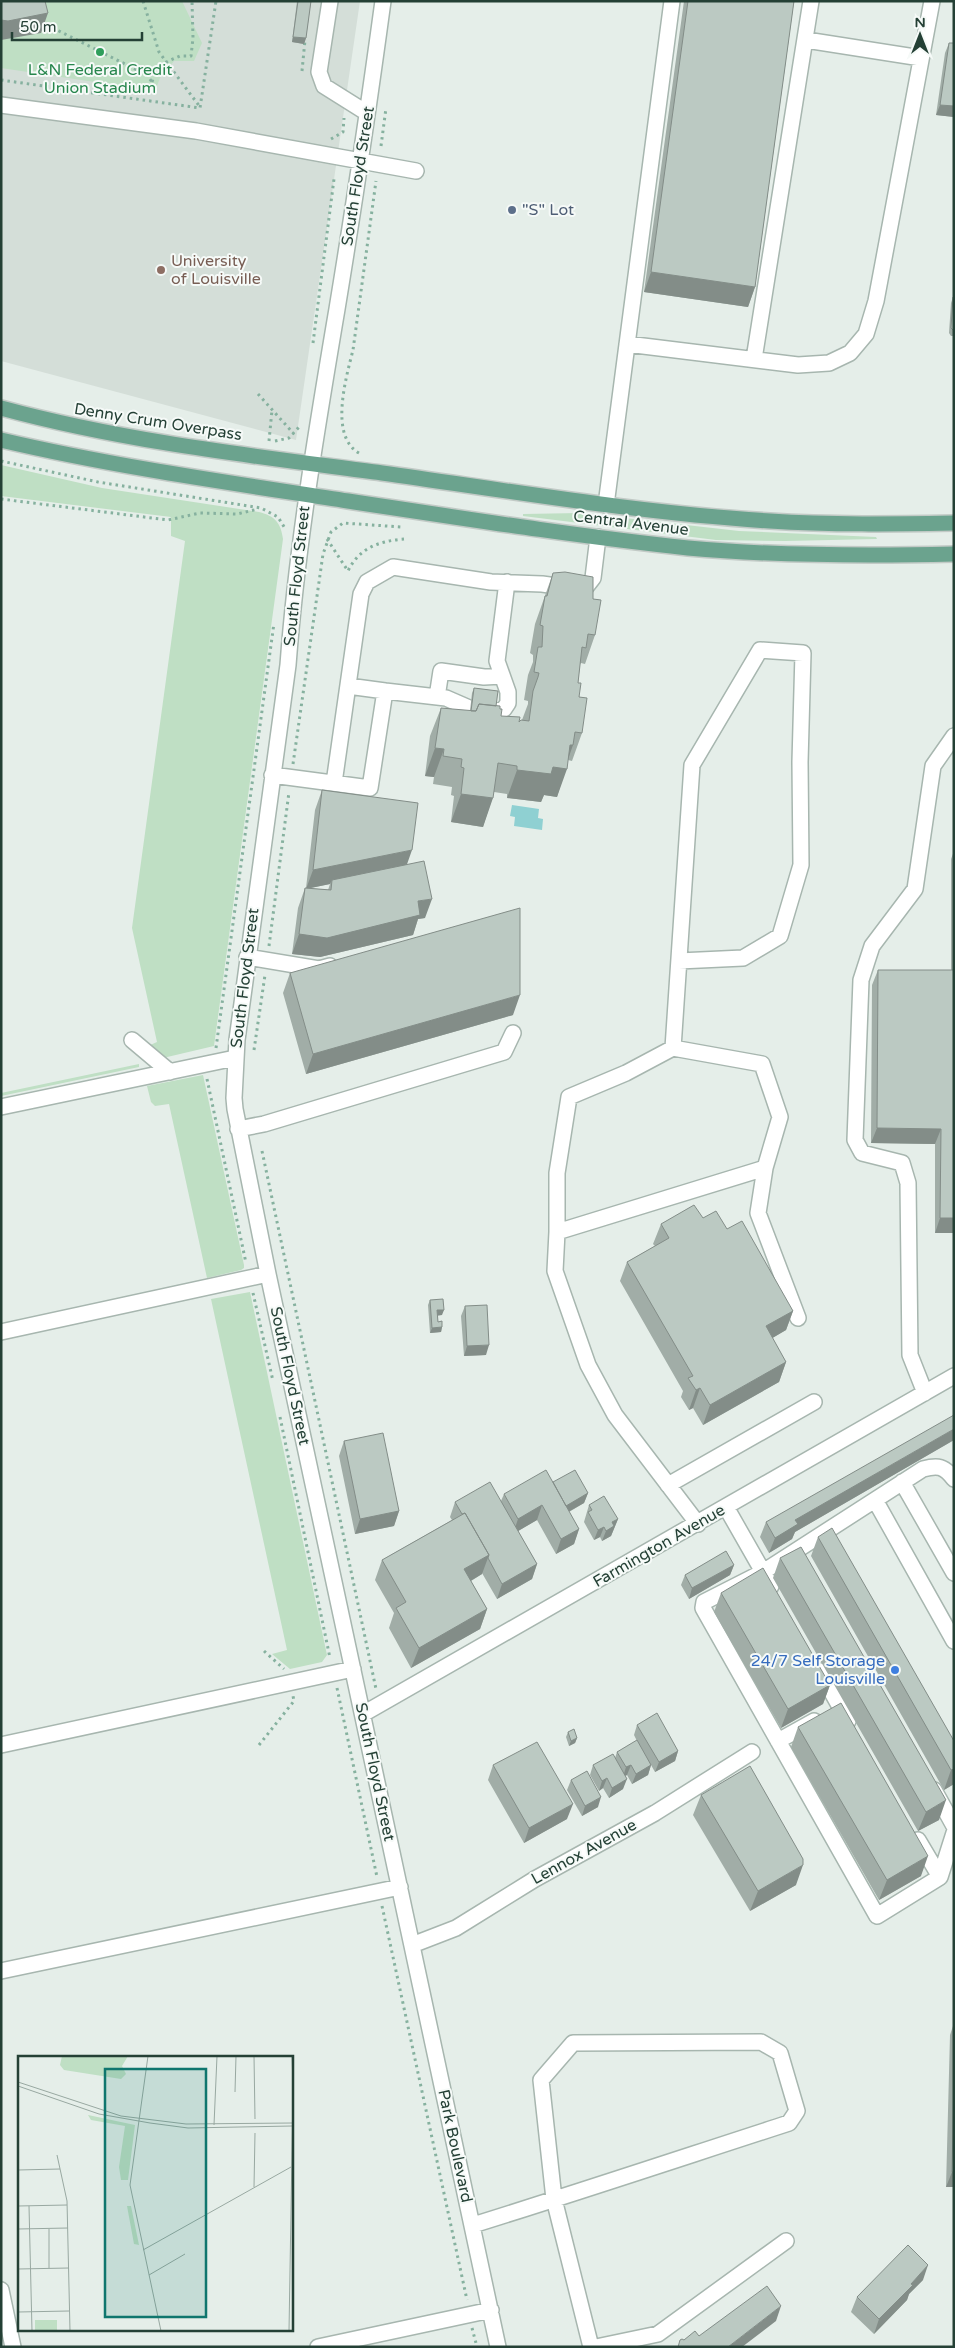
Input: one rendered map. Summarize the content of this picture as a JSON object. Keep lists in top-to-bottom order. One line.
{"streets":{"main road":["Denny Crum Overpass","Central Avenue"],"street":["South Floyd Street","Farmington Avenue","Lennox Avenue","Park Boulevard"]},"crossings":[["South Floyd Street","Denny Crum Overpass"],["South Floyd Street","Central Avenue"],["South Floyd Street","Farmington Avenue"],["South Floyd Street","Lennox Avenue"],["South Floyd Street","Park Boulevard"],["Denny Crum Overpass","Central Avenue"],["Lennox Avenue","Park Boulevard"]],"places":["L&N Federal Credit Union Stadium","\"S\" Lot","University of Louisville","24/7 Self Storage Louisville"],"scale_bar":"50 m","north":"top"}
